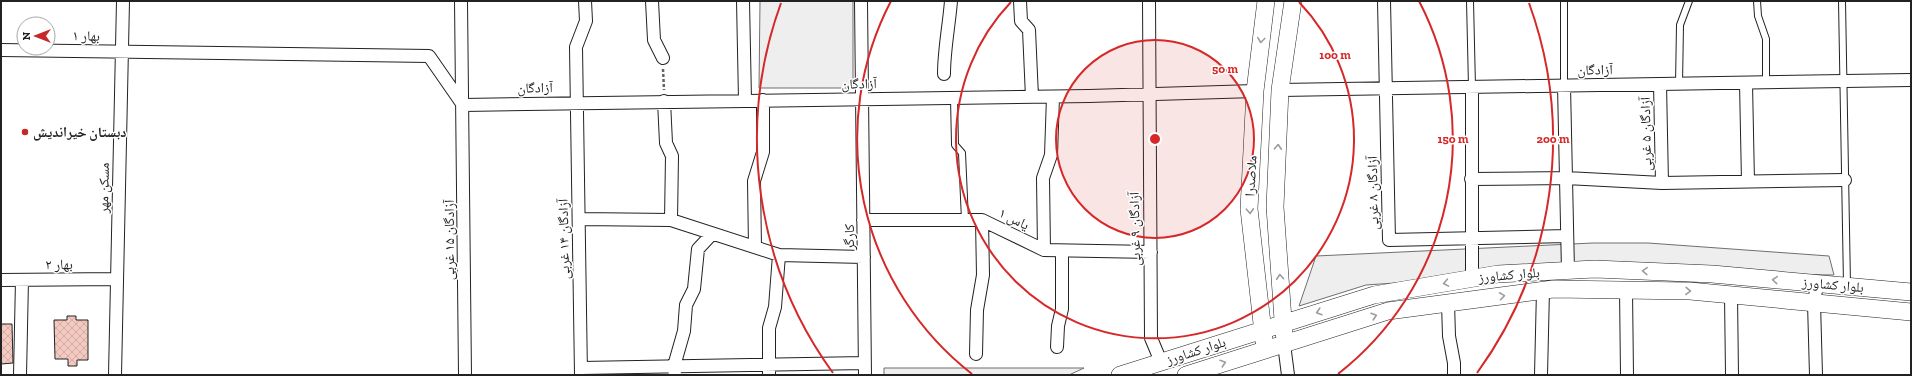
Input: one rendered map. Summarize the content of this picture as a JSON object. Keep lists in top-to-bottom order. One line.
{"streets":{"main road":["ملاصدرا","بلوار کشاورز"],"street":["بهار ۱","آزادگان","آزادگان ۵ غربی","مسکن مهر","آزادگان ۸ غربی","یاس ۱","آزادگان ۹ غربی","کارگر","آزادگان ۱۴ غربی","آزادگان ۱۵ غربی","بهار ۲"]},"crossings":[["بهار ۱","آزادگان"],["بهار ۱","مسکن مهر"],["بهار ۱","آزادگان ۱۵ غربی"],["آزادگان","آزادگان ۵ غربی"],["آزادگان","ملاصدرا"],["آزادگان","آزادگان ۸ غربی"],["آزادگان","آزادگان ۹ غربی"],["آزادگان","کارگر"],["آزادگان","آزادگان ۱۴ غربی"],["آزادگان","آزادگان ۱۵ غربی"],["ملاصدرا","بلوار کشاورز"],["مسکن مهر","بهار ۲"],["یاس ۱","آزادگان ۹ غربی"],["یاس ۱","کارگر"],["آزادگان ۹ غربی","بلوار کشاورز"]],"places":["دبستان خیراندیش"],"north":"left","rings":["100 m","50 m","150 m","200 m"]}
